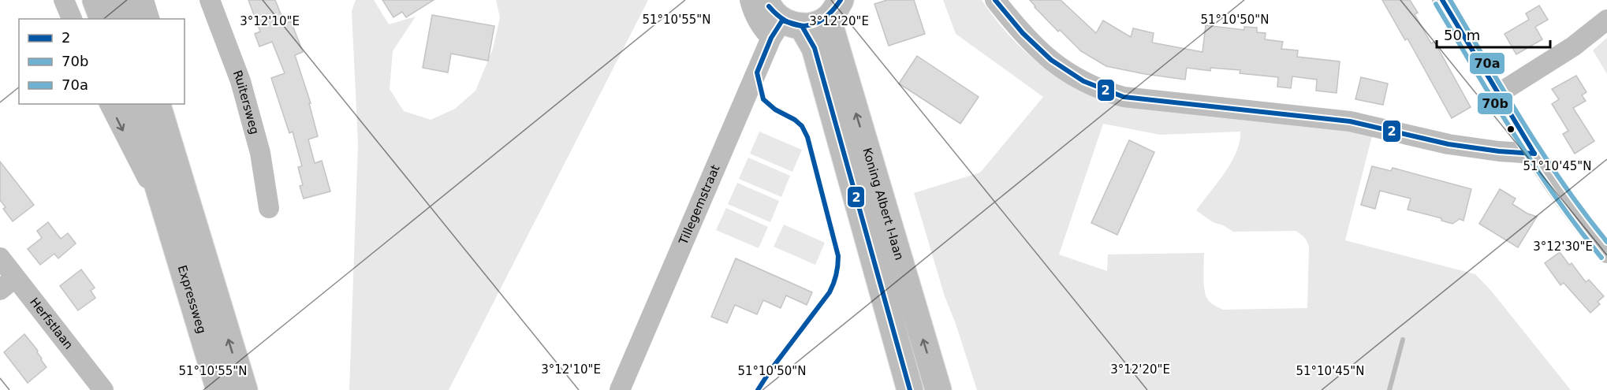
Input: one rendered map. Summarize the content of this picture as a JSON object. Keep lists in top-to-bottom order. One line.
{"streets":{"main road":["Koning Albert I-laan","Expressweg"],"street":["Ruitersweg","Tillegemstraat","Herfstlaan"]},"crossings":[["Koning Albert I-laan","Tillegemstraat"]],"one_way":["Koning Albert I-laan"],"lines":["transit line 2","transit line 70a","transit line 70b"],"legend":["2","70b","70a"],"scale_bar":"50 m","coordinates":["51°10'55\"N","51°10'50\"N","3°12'10\"E","3°12'20\"E","51°10'45\"N","3°12'30\"E"]}
